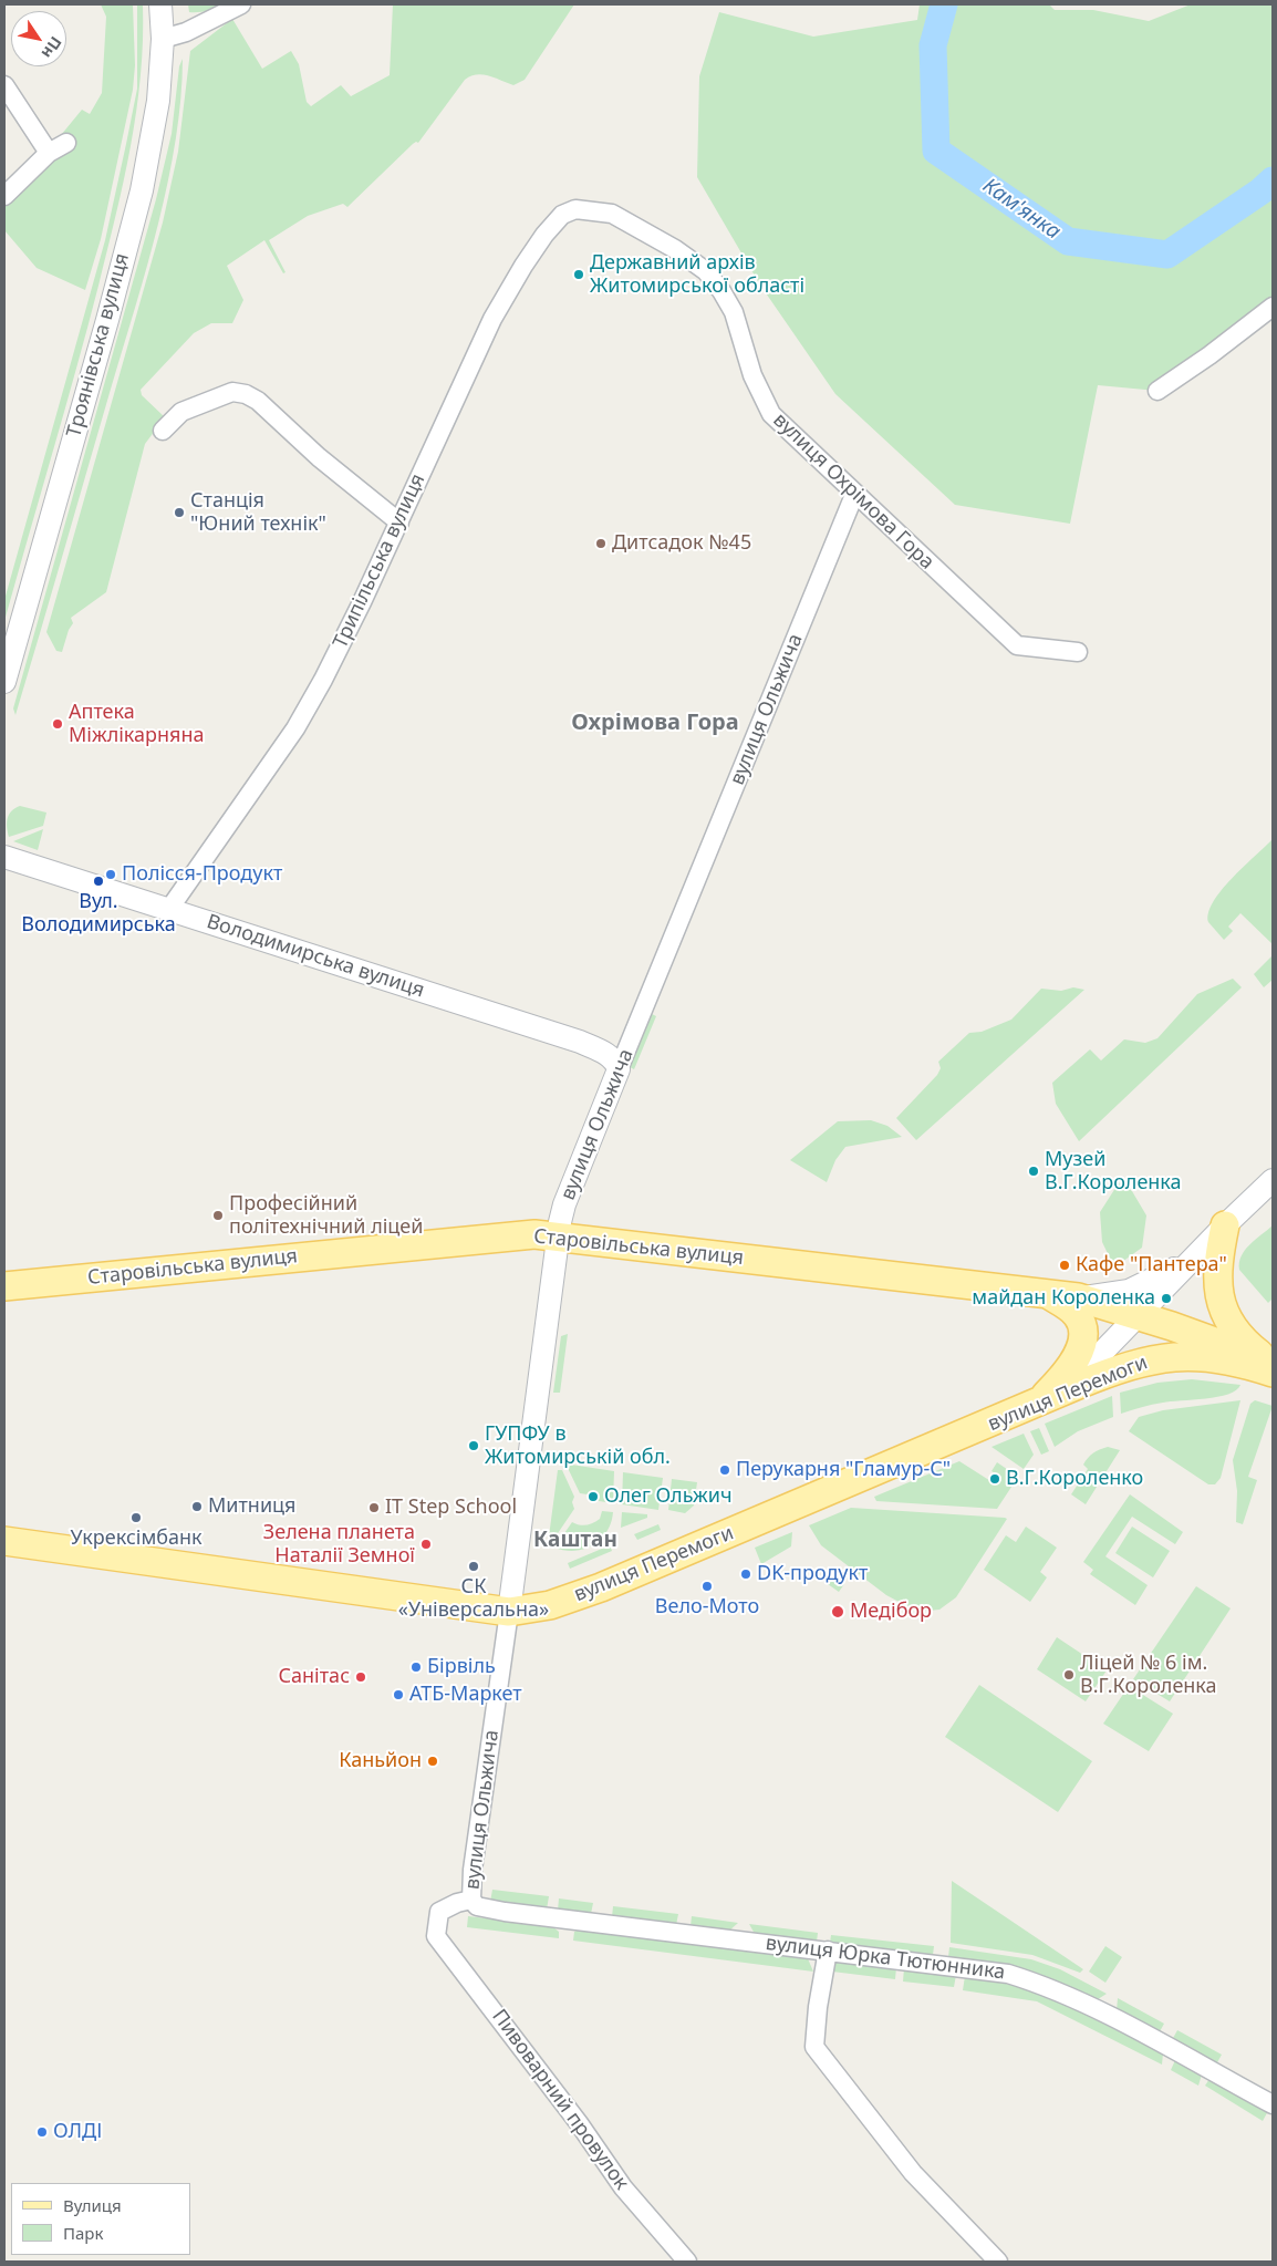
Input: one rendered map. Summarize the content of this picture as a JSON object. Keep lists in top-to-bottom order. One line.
{"streets":{"main road":["Старовільська вулиця","вулиця Перемоги"],"street":["Троянівська вулиця","вулиця Охрімова Гора","Трипільська вулиця","вулиця Ольжича","Володимирська вулиця","вулиця Юрка Тютюнника","Пивоварний провулок"]},"crossings":[["вулиця Охрімова Гора","Трипільська вулиця"],["вулиця Охрімова Гора","вулиця Ольжича"],["Трипільська вулиця","Володимирська вулиця"],["вулиця Ольжича","Володимирська вулиця"],["вулиця Ольжича","Старовільська вулиця"],["вулиця Ольжича","вулиця Перемоги"],["вулиця Ольжича","вулиця Юрка Тютюнника"],["вулиця Ольжича","Пивоварний провулок"]],"districts":["Охрімова Гора","Каштан"],"water":["Кам'янка"],"places":["Державний архів Житомирської області","Станція \"Юний технік\"","Дитсадок №45","Аптека Міжлікарняна","Полісся-Продукт","Вул. Володимирська","Музей В.Г.Короленка","Професійний політехнічний ліцей","Кафе \"Пантера\"","майдан Короленка","ГУПФУ в Житомирській обл.","Перукарня \"Гламур-С\"","В.Г.Короленко","Олег Ольжич","Митниця","IT Step School","Укрексімбанк","Зелена планета Наталії Земної","СК «Універсальна»","DK-продукт","Вело-Мото","Медібор","Бірвіль","Ліцей № 6 ім. В.Г.Короленка","Санітас","АТБ-Маркет","Каньйон","ОЛДІ"],"legend":["Вулиця","Парк"],"north":"bottom right"}
